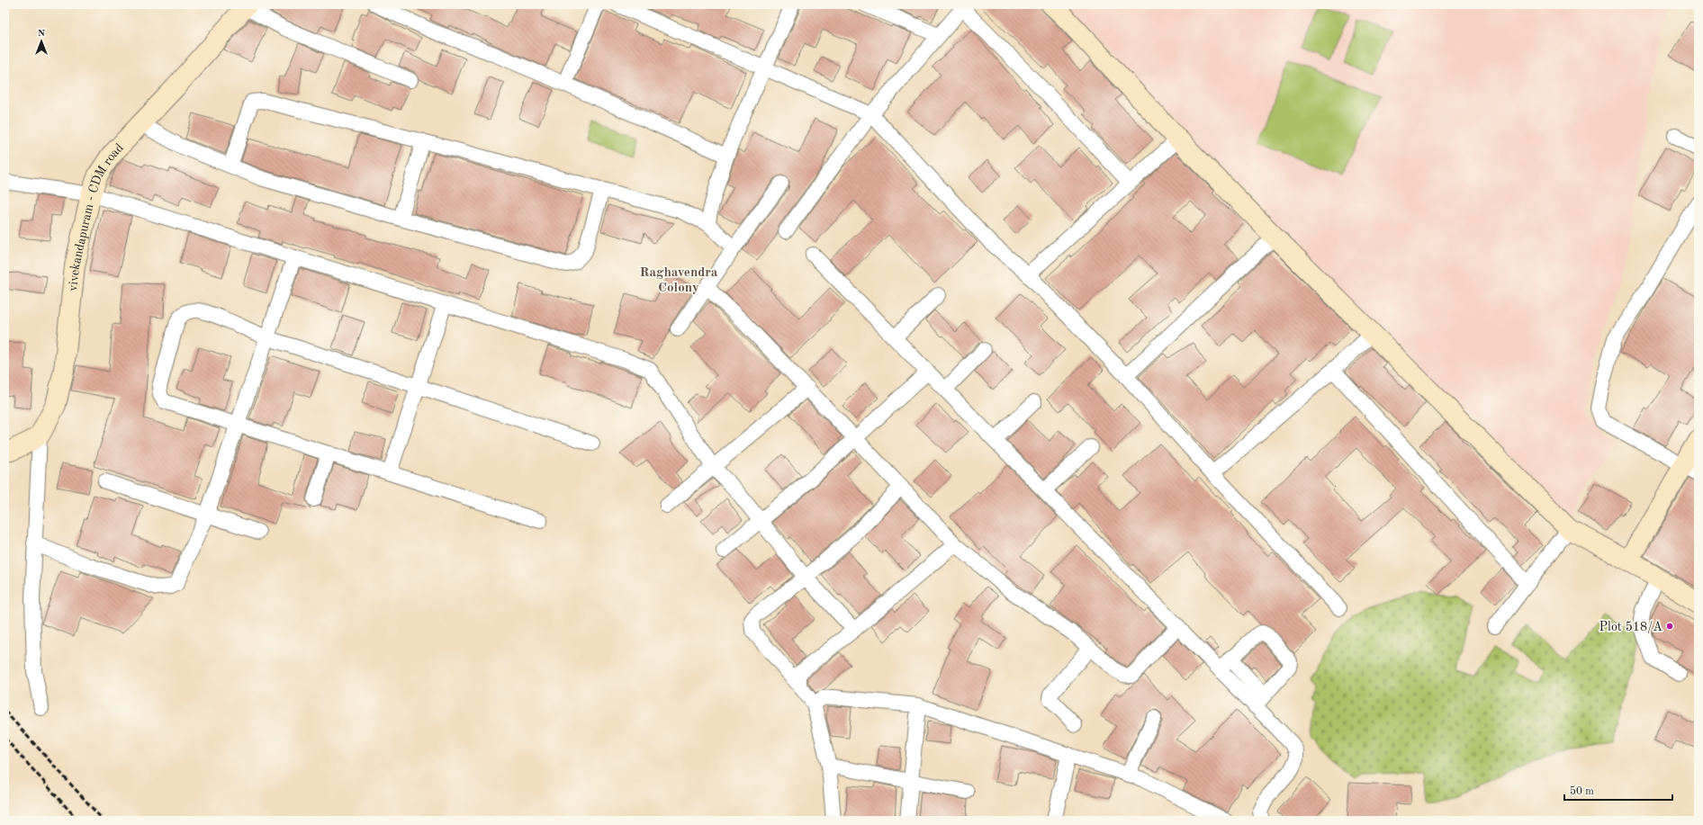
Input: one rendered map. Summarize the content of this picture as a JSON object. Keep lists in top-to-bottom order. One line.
{"streets":{"street":["vivekandapuram - CDM road"]},"districts":["Raghavendra Colony"],"places":["Plot 518/A"],"scale_bar":"50 m","north":"top"}
